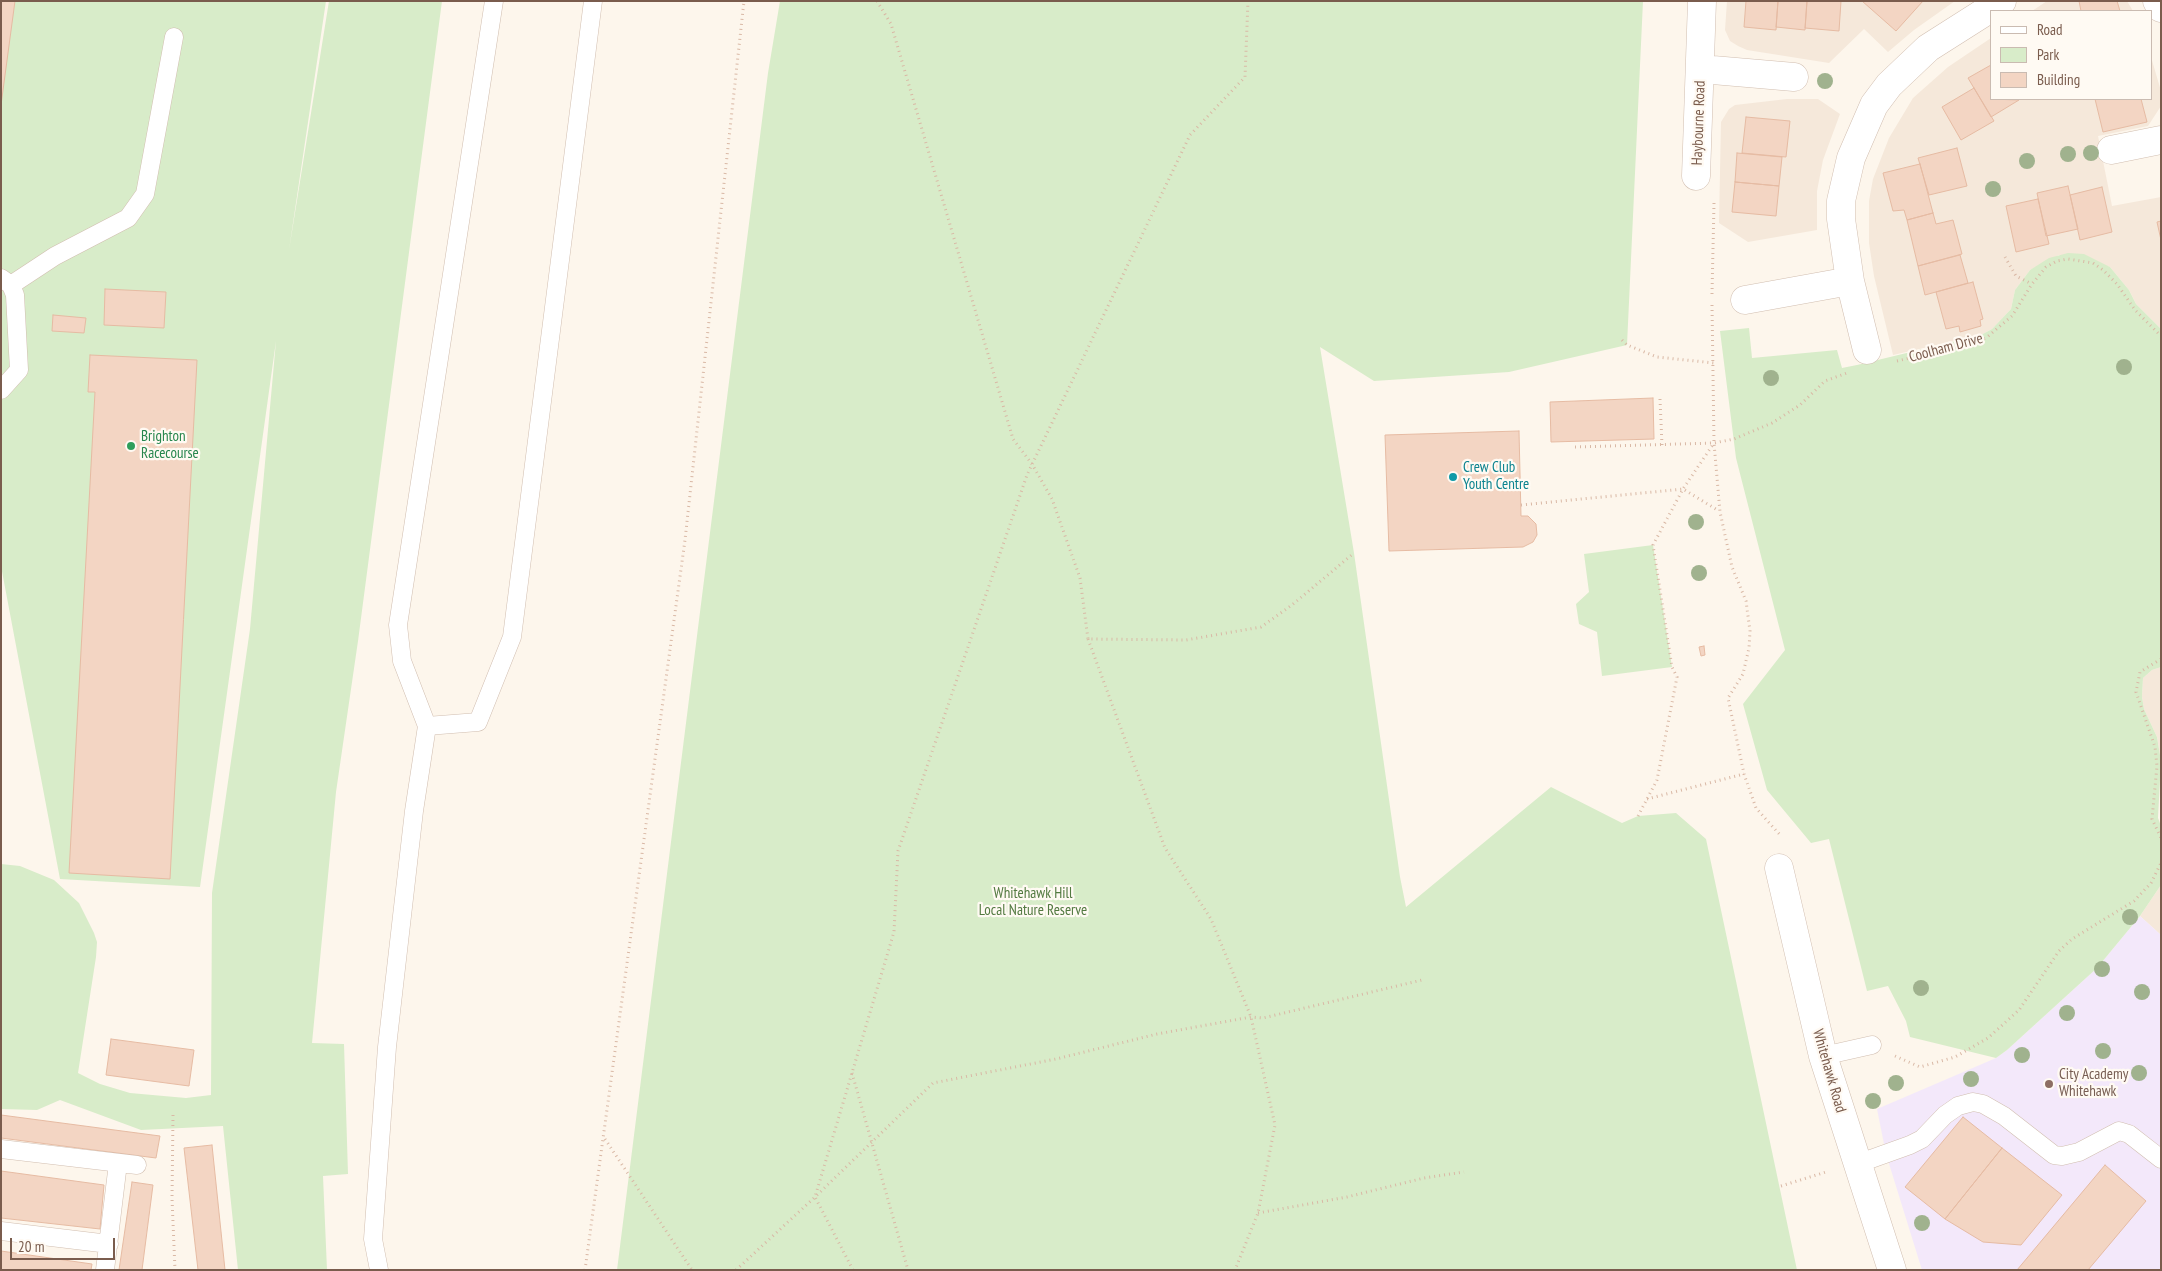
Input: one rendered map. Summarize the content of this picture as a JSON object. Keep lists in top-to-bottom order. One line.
{"streets":{"street":["Haybourne Road","Whitehawk Road"],"path":["Coolham Drive"]},"parks":["Whitehawk Hill Local Nature Reserve"],"places":["Brighton Racecourse","Crew Club Youth Centre","City Academy Whitehawk"],"legend":["Road","Park","Building"],"scale_bar":"20 m"}
